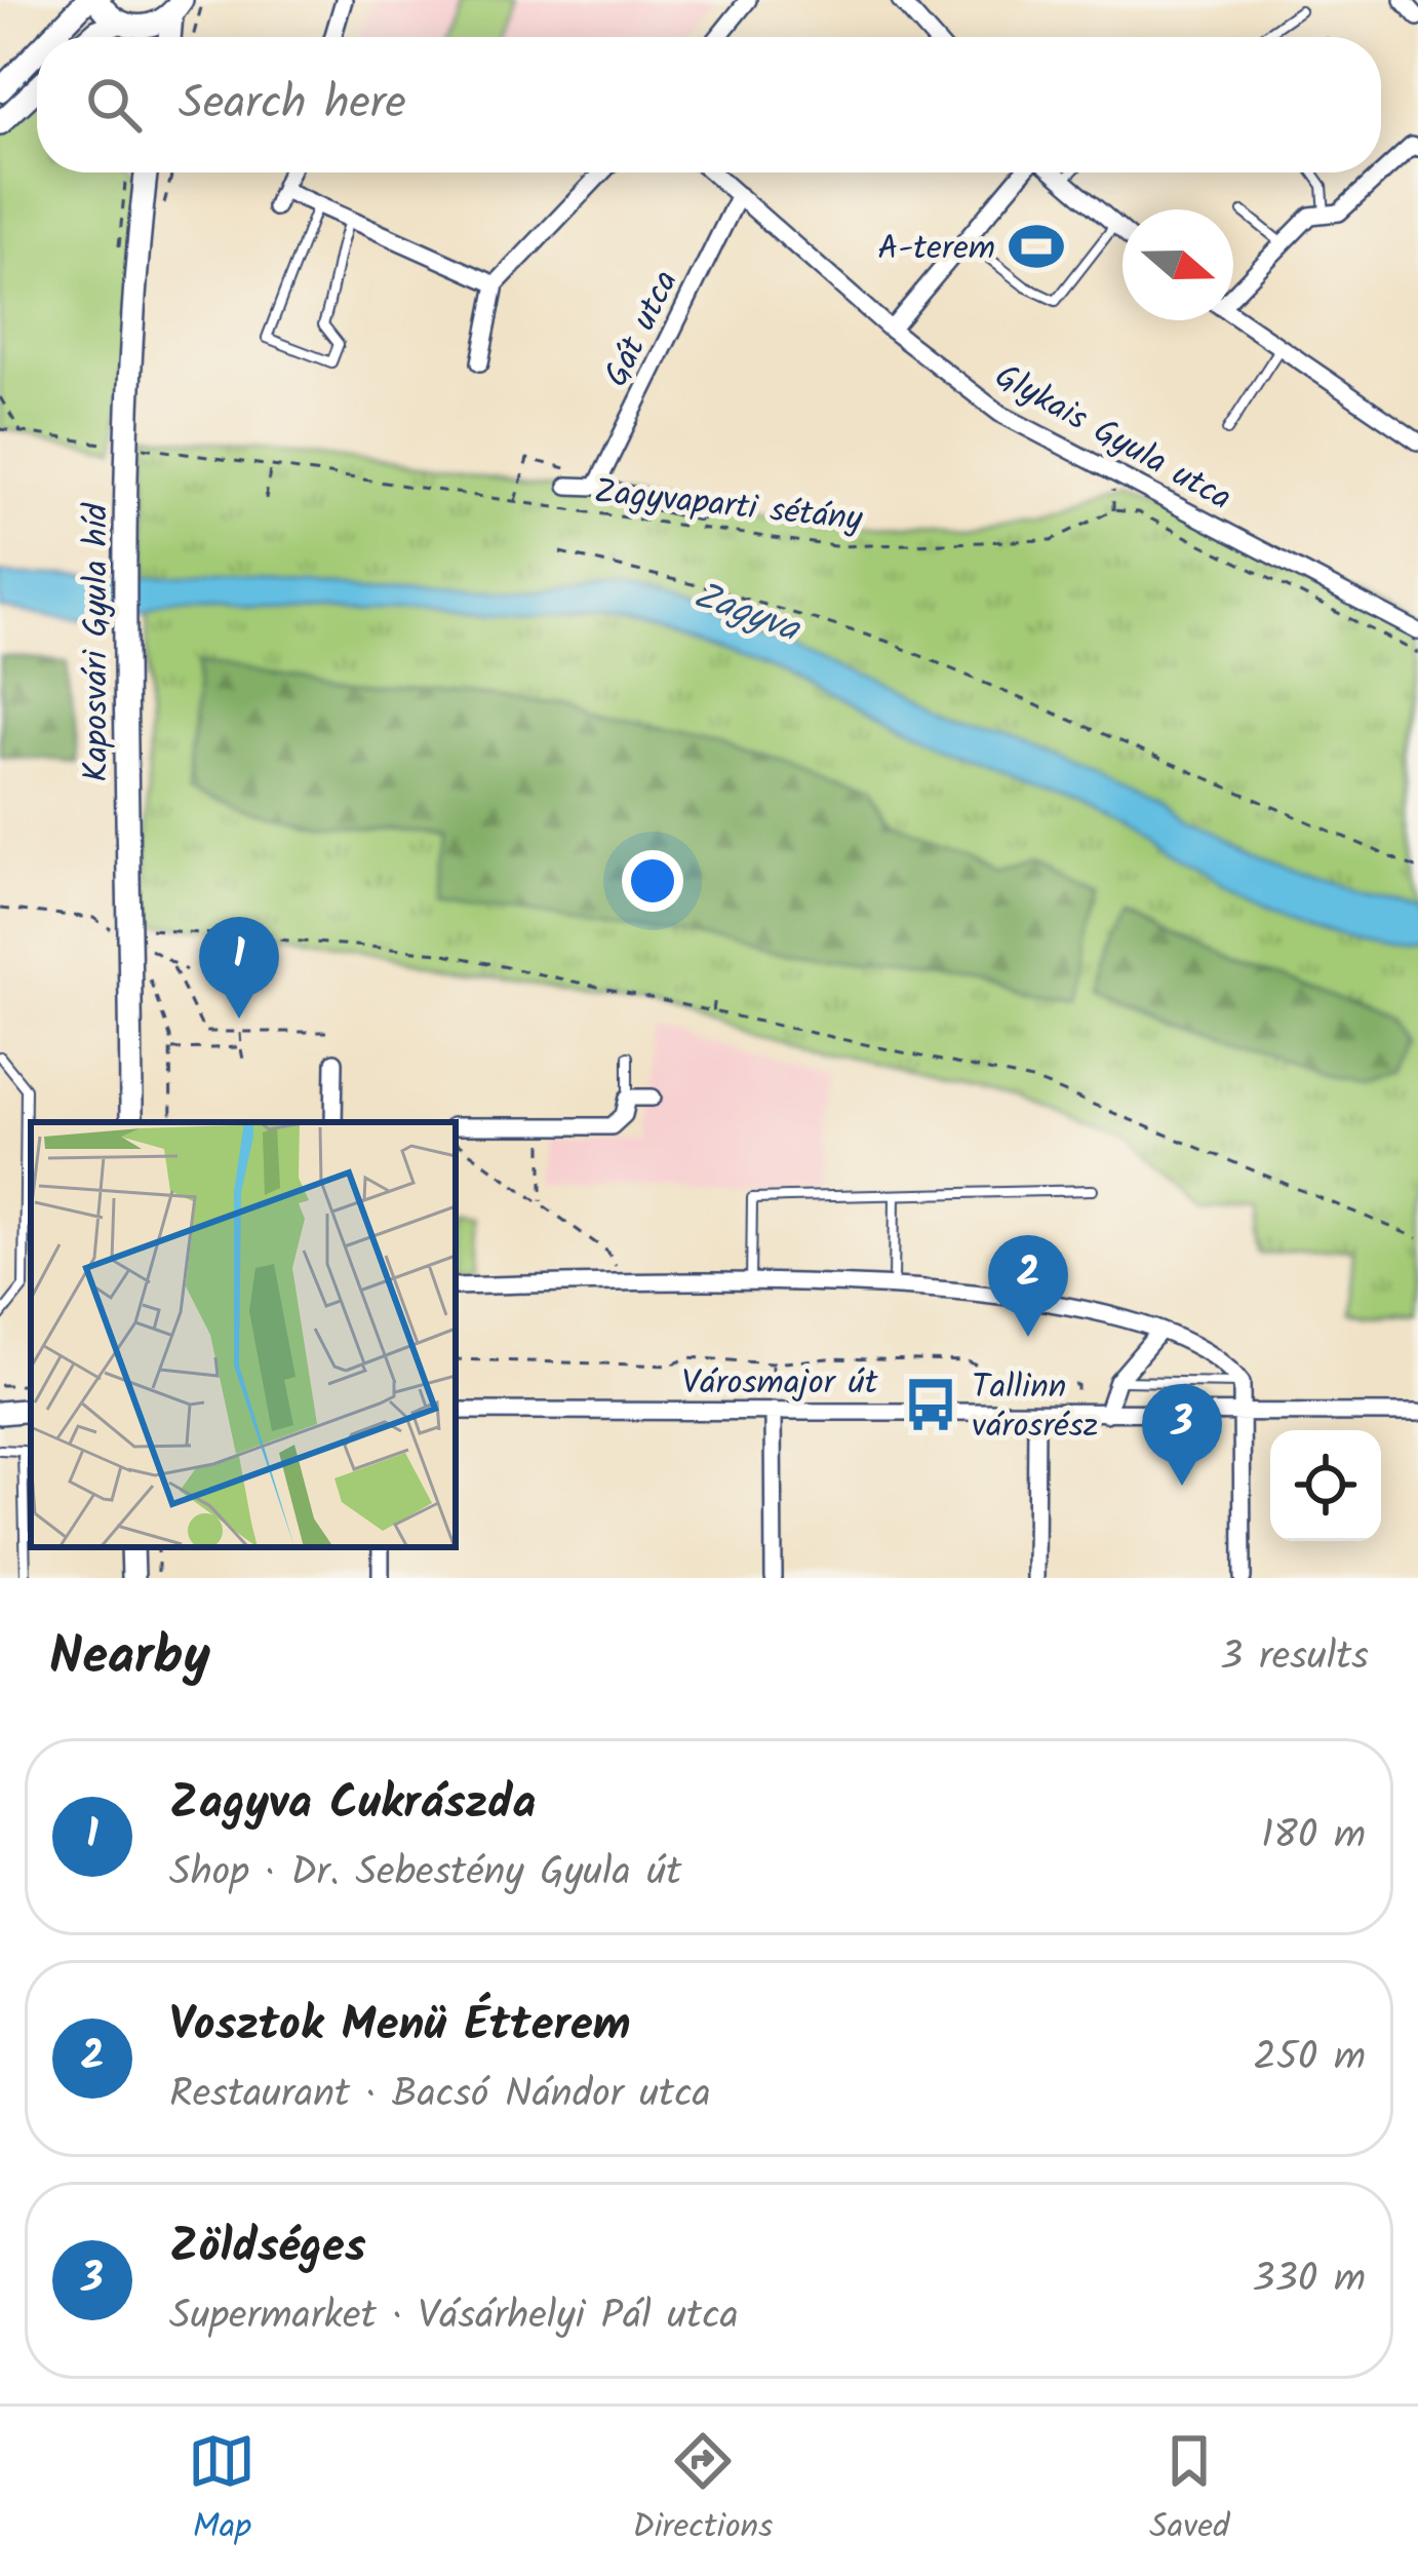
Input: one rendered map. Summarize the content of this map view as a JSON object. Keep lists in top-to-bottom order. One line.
{"streets":{"street":["Gát utca","Glykais Gyula utca","Kaposvári Gyula híd","Városmajor út"],"path":["Zagyvaparti sétány"]},"crossings":[["Gát utca","Glykais Gyula utca"],["Zagyvaparti sétány","Kaposvári Gyula híd"]],"water":["Zagyva"],"places":{"sports":["A-terem"],"bus stop":["Tallinn városrész"]},"north":"right","page":{"search":"Search here","pins":["1","2","3"],"heading":["Nearby","3 results"],"list":[{"mark":"1","name":"Zagyva Cukrászda","note":"Shop · Dr. Sebestény Gyula út","value":"180 m"},{"mark":"2","name":"Vosztok Menü Étterem","note":"Restaurant · Bacsó Nándor utca","value":"250 m"},{"mark":"3","name":"Zöldséges","note":"Supermarket · Vásárhelyi Pál utca","value":"330 m"}],"nav":["Map","Directions","Saved"]}}
